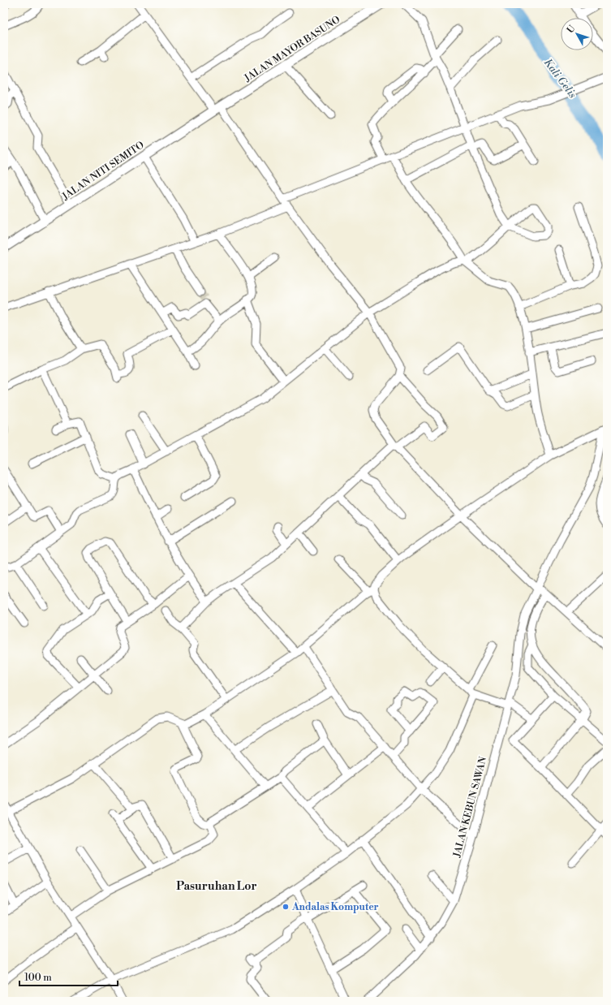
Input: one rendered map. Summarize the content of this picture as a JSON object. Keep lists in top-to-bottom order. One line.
{"streets":{"main road":["JALAN MAYOR BASUNO","JALAN NITI SEMITO"],"street":["JALAN KEBUN SAWAN"]},"crossings":[["JALAN MAYOR BASUNO","JALAN NITI SEMITO"]],"districts":["Pasuruhan Lor"],"water":["Kali Gelis"],"places":["Andalas Komputer"],"scale_bar":"100 m","north":"top left"}
